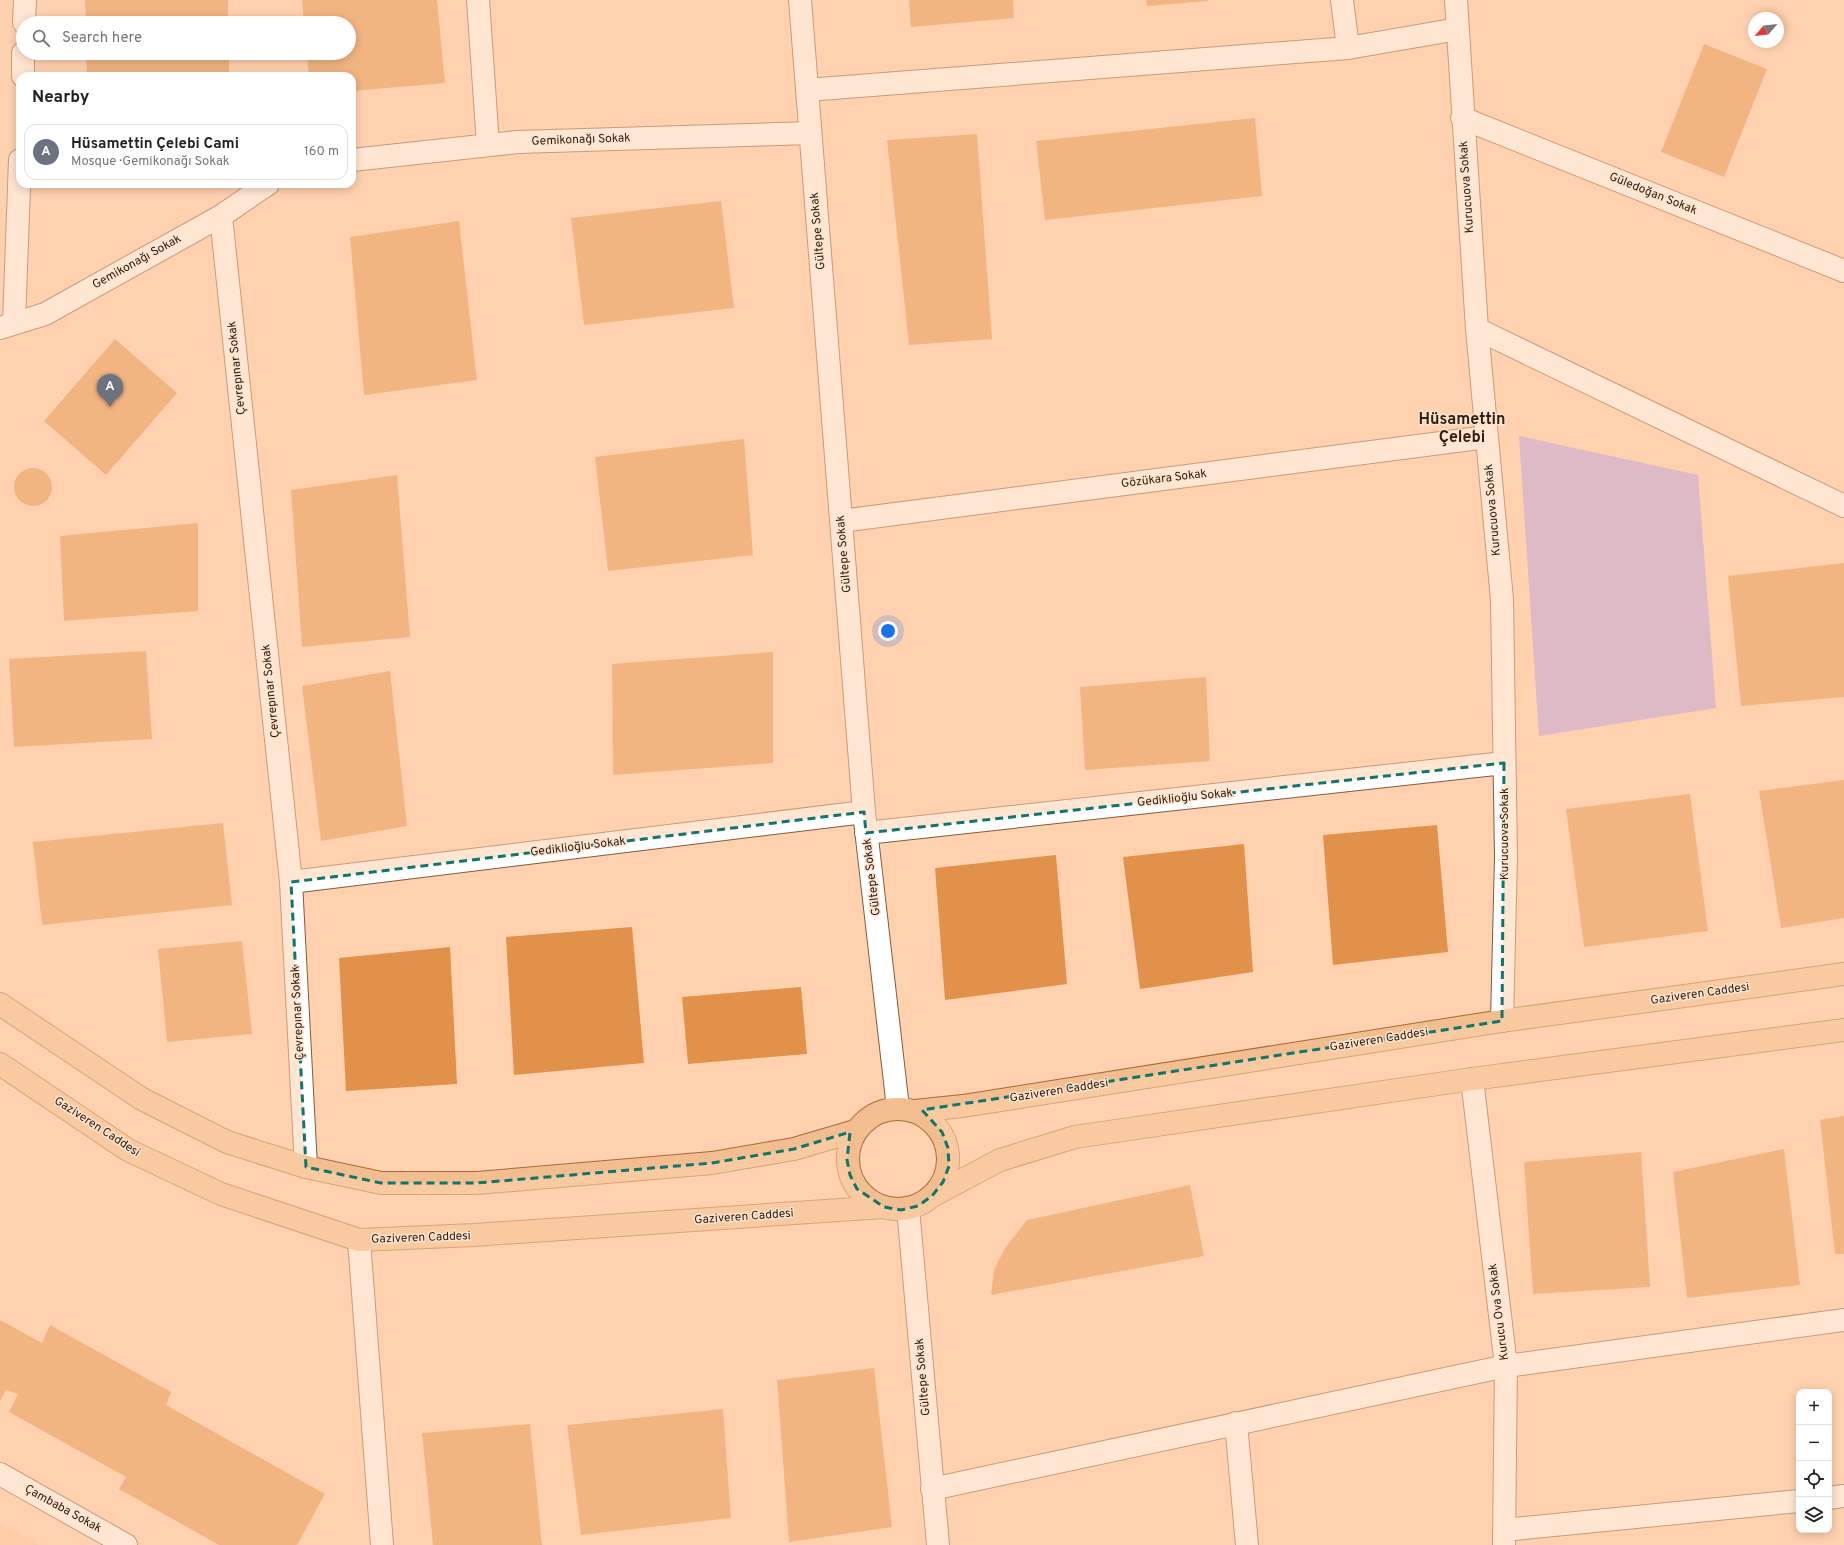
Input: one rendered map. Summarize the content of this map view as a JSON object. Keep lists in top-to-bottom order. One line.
{"streets":{"main road":["Gaziveren Caddesi"],"street":["Gemikonağı Sokak","Kurucuova Sokak","Güledoğan Sokak","Gültepe Sokak","Çevrepınar Sokak","Gözükara Sokak","Gediklioğlu Sokak","Kurucu Ova Sokak","Çambaba Sokak"]},"crossings":[["Gemikonağı Sokak","Gültepe Sokak"],["Gemikonağı Sokak","Çevrepınar Sokak"],["Kurucuova Sokak","Güledoğan Sokak"],["Kurucuova Sokak","Gözükara Sokak"],["Kurucuova Sokak","Gediklioğlu Sokak"],["Kurucuova Sokak","Gaziveren Caddesi"],["Gültepe Sokak","Gözükara Sokak"],["Gültepe Sokak","Gediklioğlu Sokak"],["Gültepe Sokak","Gaziveren Caddesi"],["Çevrepınar Sokak","Gediklioğlu Sokak"]],"districts":["Hüsamettin Çelebi"],"north":"bottom left","page":{"search":"Search here","heading":"Nearby","list":[{"mark":"A","name":"Hüsamettin Çelebi Cami","note":"Mosque · Gemikonağı Sokak","value":"160 m"}],"pins":"A","map_buttons":["+","−"]}}
